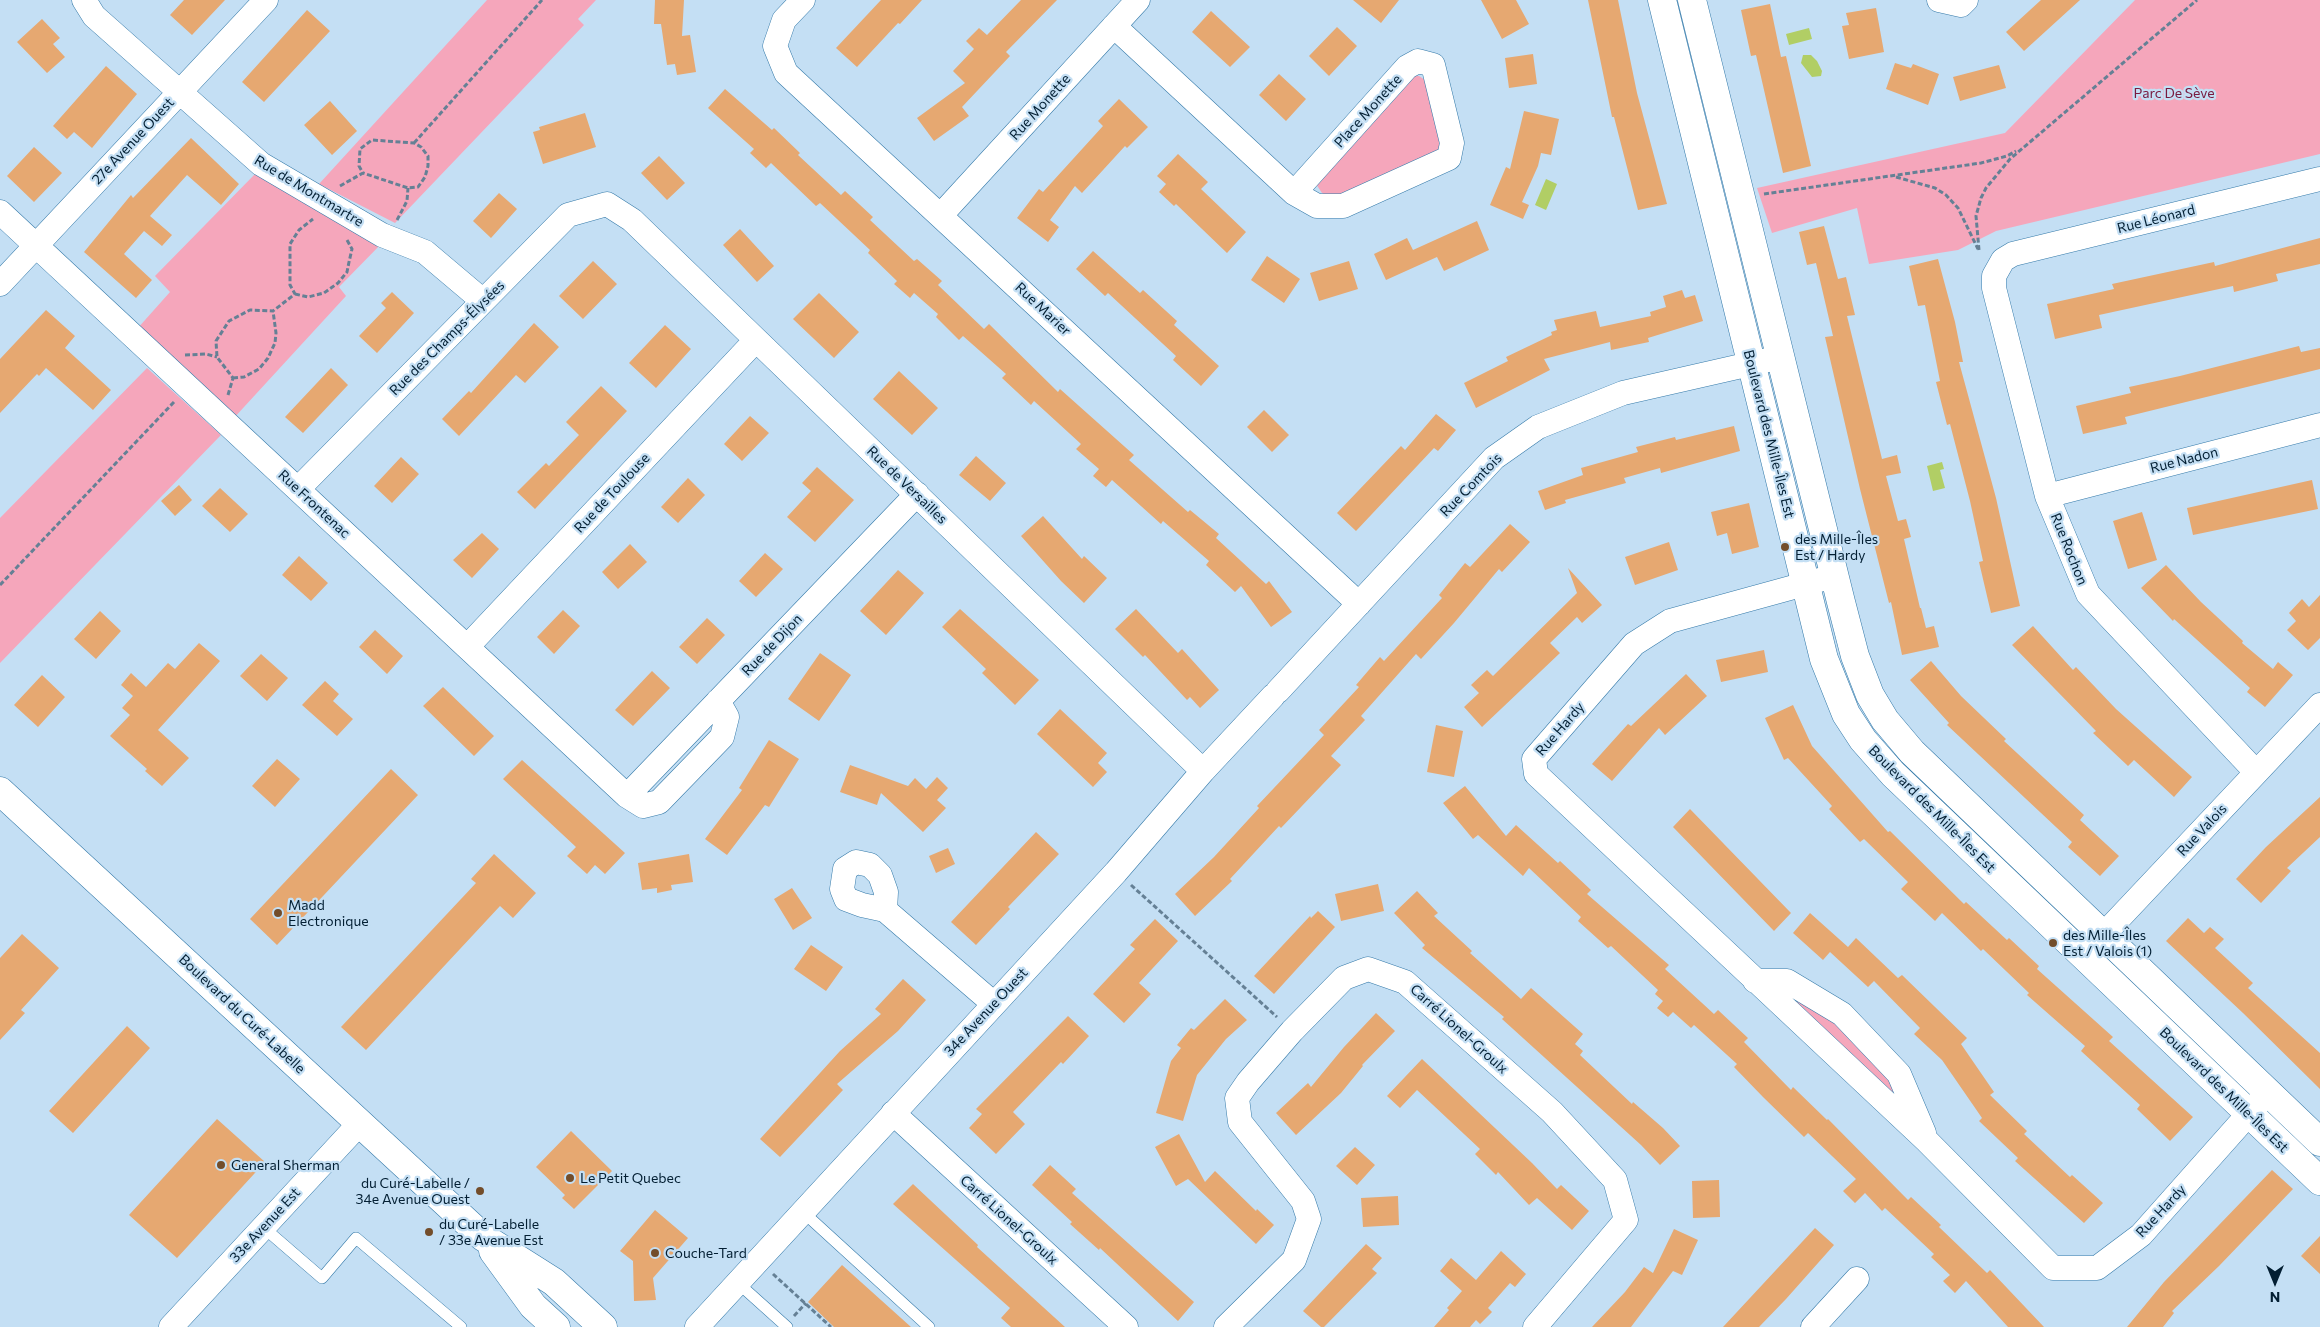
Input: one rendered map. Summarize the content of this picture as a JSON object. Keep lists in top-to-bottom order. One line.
{"streets":{"street":["Rue Monette","Place Monette","27e Avenue Ouest","Rue de Montmartre","Rue Léonard","Rue Marier","Rue des Champs-Élysées","Boulevard des Mille-Îles Est","Rue Nadon","Rue de Versailles","Rue Comtois","Rue de Toulouse","Rue Frontenac","Rue Rochon","Rue de Dijon","Rue Hardy","Rue Valois","34e Avenue Ouest","Boulevard du Curé-Labelle","Carré Lionel-Groulx","33e Avenue Est"]},"crossings":[["Rue Monette","Place Monette"],["Rue Monette","Rue Marier"],["27e Avenue Ouest","Rue de Montmartre"],["27e Avenue Ouest","Rue Frontenac"],["Rue de Montmartre","Rue des Champs-Élysées"],["Rue Léonard","Rue Rochon"],["Rue Marier","Rue Comtois"],["Rue des Champs-Élysées","Rue de Versailles"],["Rue des Champs-Élysées","Rue Frontenac"],["Boulevard des Mille-Îles Est","Rue Comtois"],["Boulevard des Mille-Îles Est","Rue Hardy"],["Boulevard des Mille-Îles Est","Rue Valois"],["Rue Nadon","Rue Rochon"],["Rue de Versailles","Rue de Toulouse"],["Rue de Versailles","Rue de Dijon"],["Rue de Versailles","34e Avenue Ouest"],["Rue Comtois","34e Avenue Ouest"],["Rue de Toulouse","Rue Frontenac"],["Rue Frontenac","Rue de Dijon"],["Rue Rochon","Rue Valois"],["34e Avenue Ouest","Carré Lionel-Groulx"],["Boulevard du Curé-Labelle","33e Avenue Est"]],"parks":["Parc De Sève"],"places":["des Mille-Îles Est / Hardy","Madd Electronique","des Mille-Îles Est / Valois (1)","General Sherman","Le Petit Quebec","du Curé-Labelle / 34e Avenue Ouest","du Curé-Labelle / 33e Avenue Est","Couche-Tard"],"north":"bottom"}
